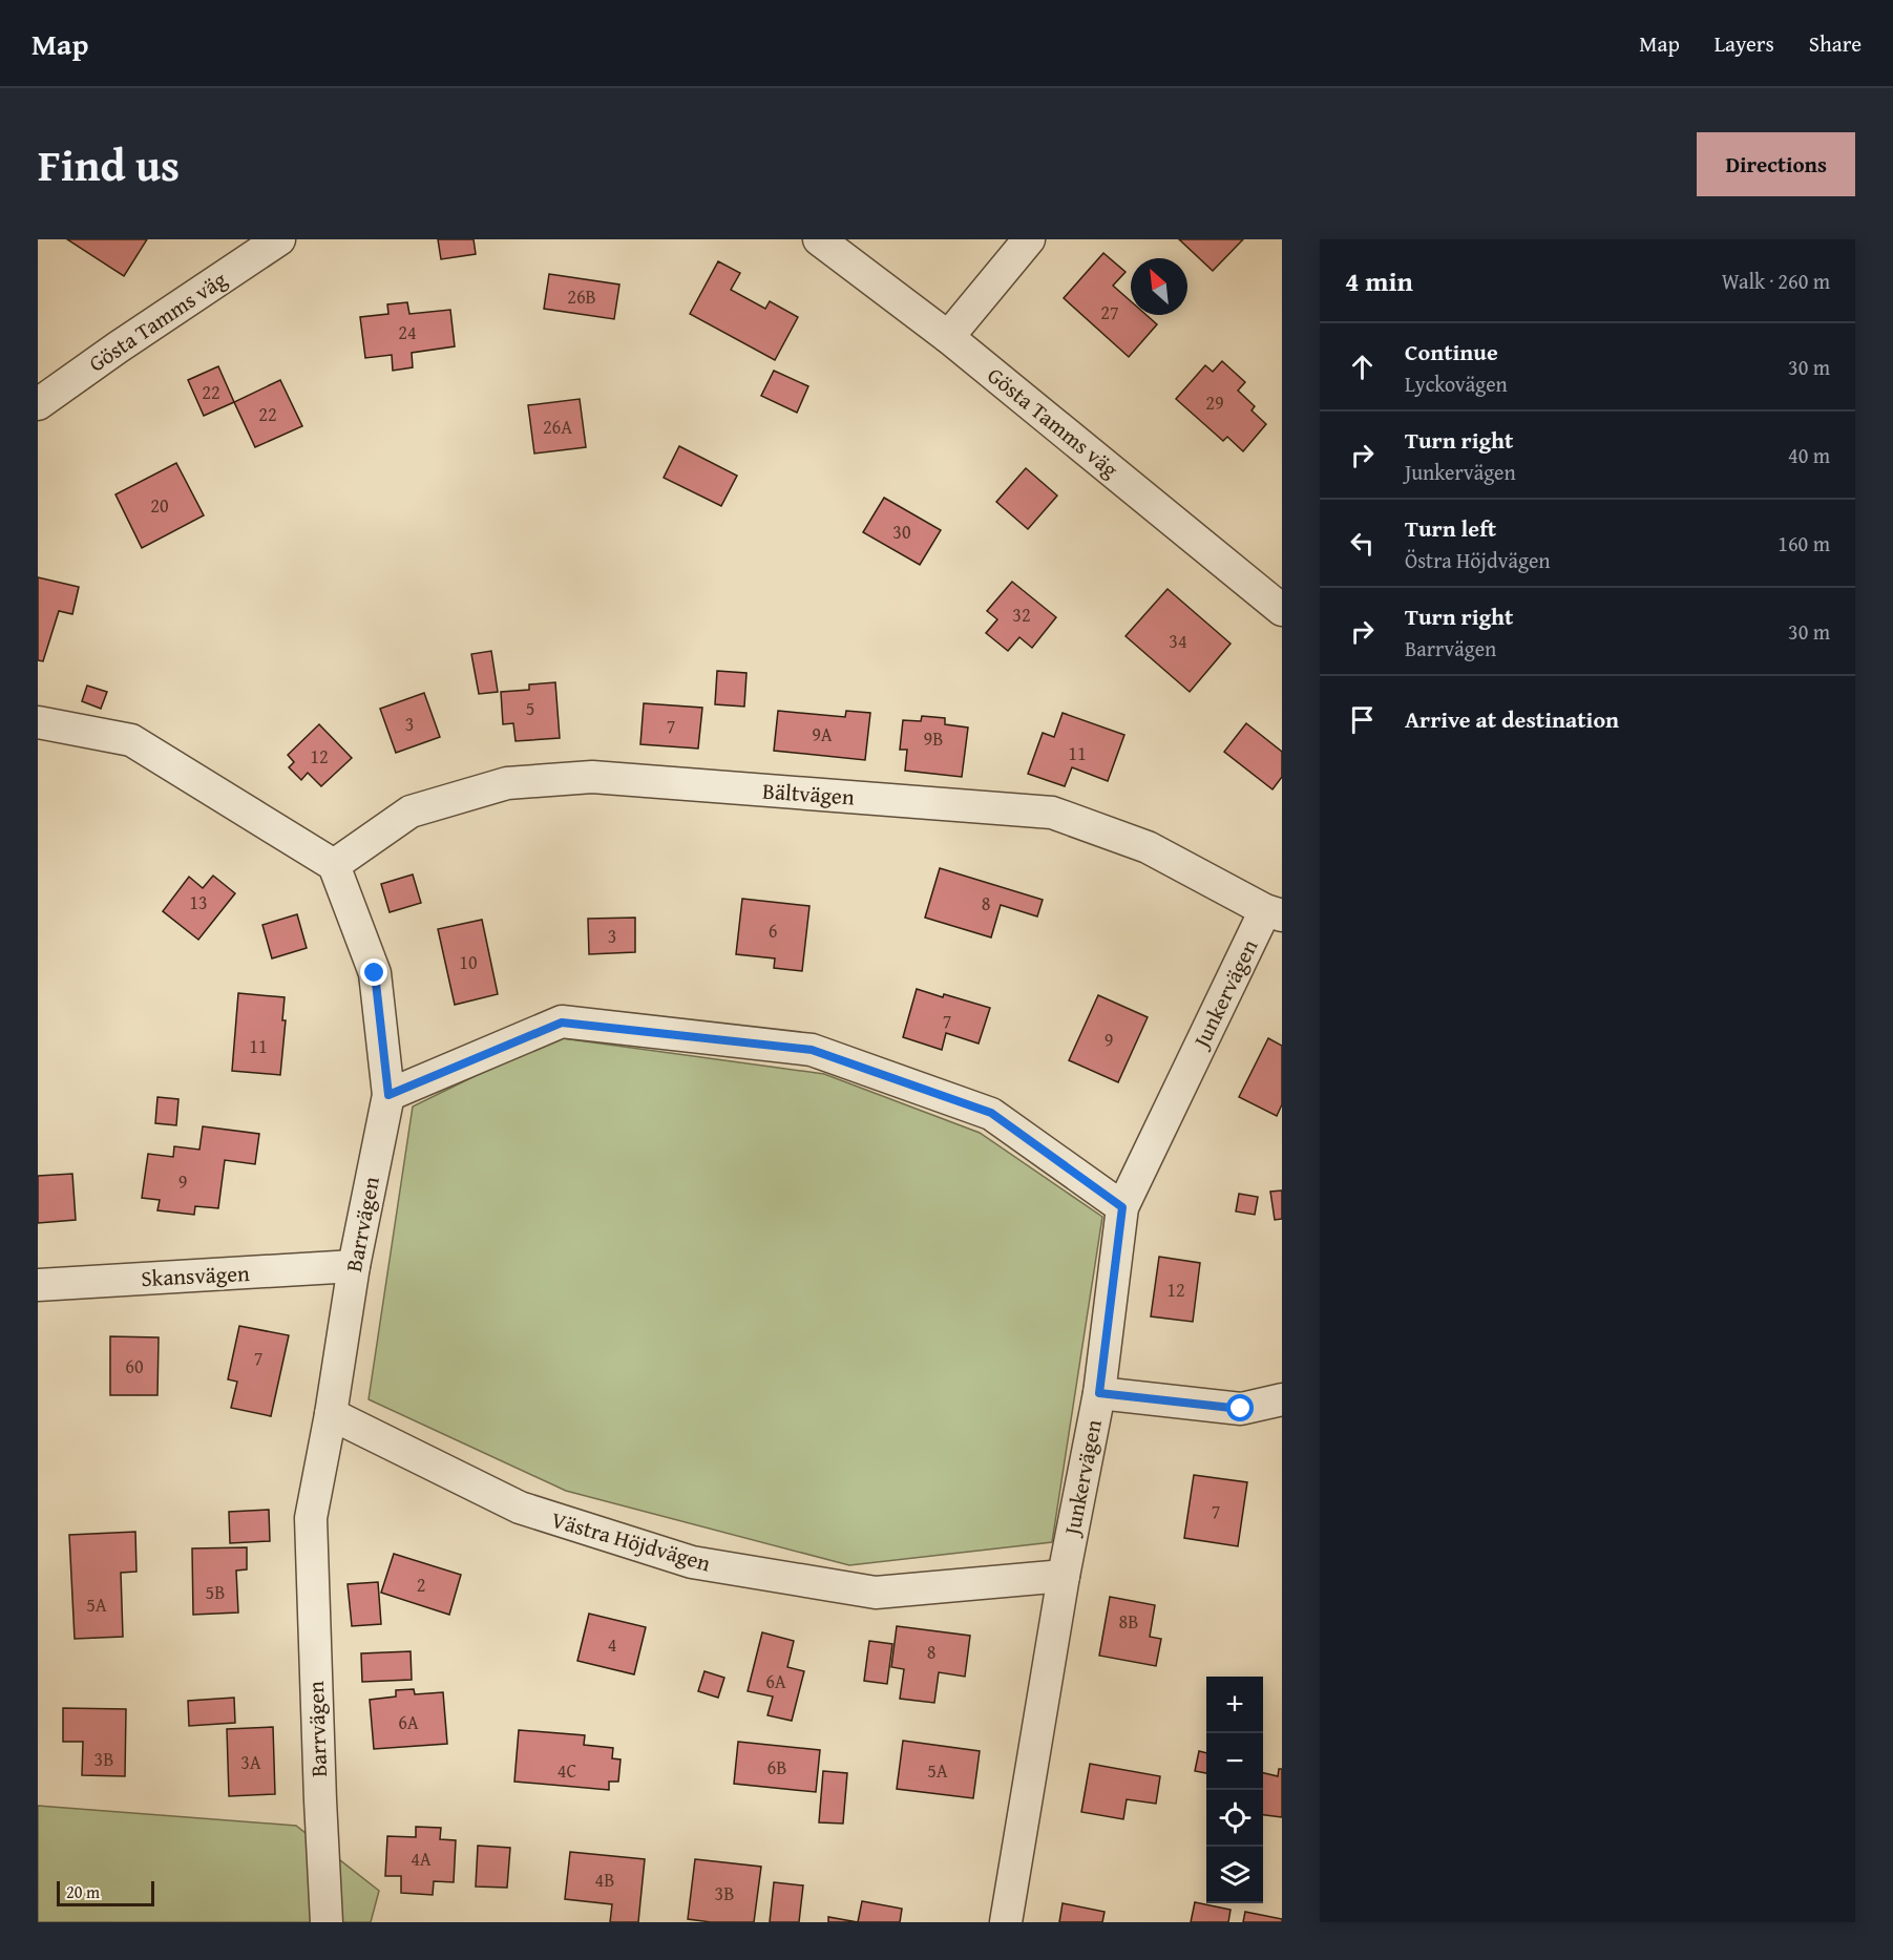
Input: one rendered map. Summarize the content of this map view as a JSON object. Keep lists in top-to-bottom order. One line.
{"streets":{"street":["Gösta Tamms väg","Bältvägen","Junkervägen","Barrvägen","Skansvägen","Västra Höjdvägen"]},"crossings":[["Bältvägen","Junkervägen"],["Bältvägen","Barrvägen"],["Junkervägen","Västra Höjdvägen"],["Barrvägen","Skansvägen"],["Barrvägen","Västra Höjdvägen"]],"house_numbers":["26B","27","24","22","29","22","26A","20","30","32","34","5","3","7","9A","9B","11","12","13","8","6","3","10","7","9","11","9","12","7","60","7","2","5B","5A","8B","4","8","6A","6A","3B","3A","6B","4C","5A","4A","4B","3B"],"scale_bar":"20 m","north":"top left","page":{"header":"Map","nav":["Map","Layers","Share"],"title":"Find us","buttons":"Directions","heading":["4 min","Walk · 260 m"],"list":[["Continue","Lyckovägen","30 m"],["Turn right","Junkervägen","40 m"],["Turn left","Östra Höjdvägen","160 m"],["Turn right","Barrvägen","30 m"],"Arrive at destination"],"map_buttons":["+","−"],"scale":"20 m"}}
